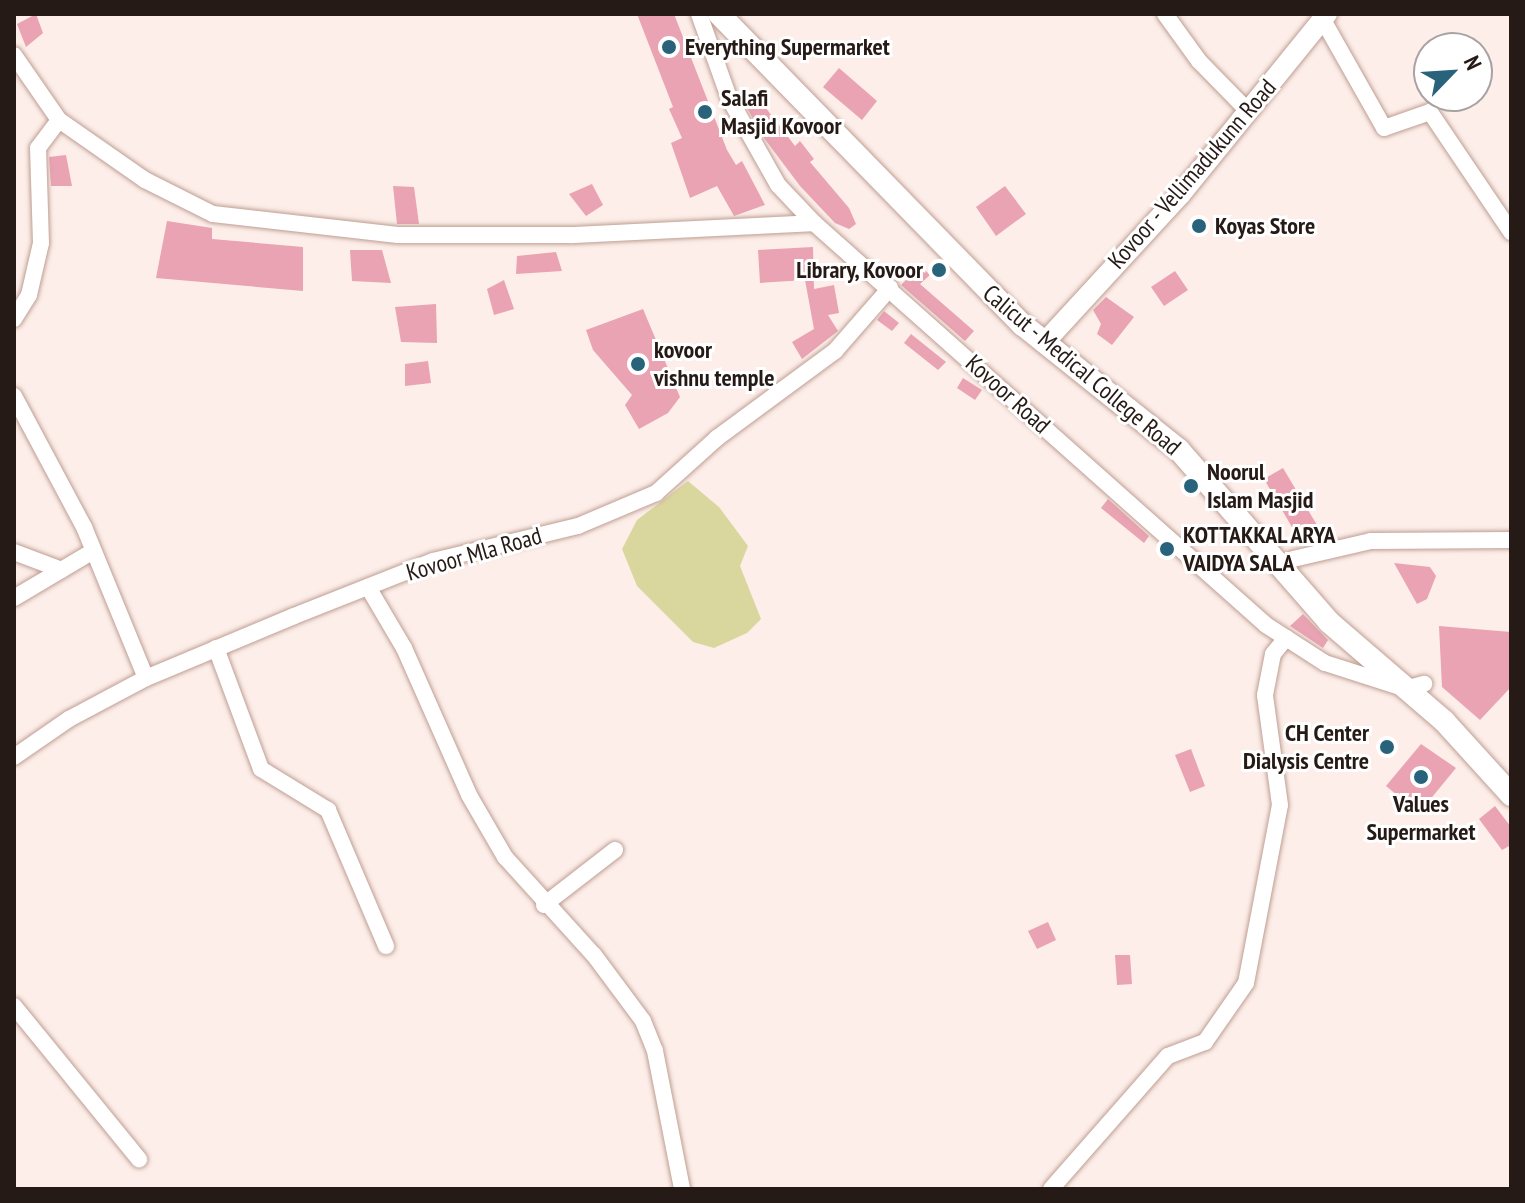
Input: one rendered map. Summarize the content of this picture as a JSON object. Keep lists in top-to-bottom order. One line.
{"streets":{"main road":["Calicut - Medical College Road"],"street":["Kovoor - Vellimadukunn Road","Kovoor Road","Kovoor Mla Road"]},"crossings":[["Kovoor - Vellimadukunn Road","Calicut - Medical College Road"],["Calicut - Medical College Road","Kovoor Road"],["Kovoor Road","Kovoor Mla Road"]],"places":["Everything Supermarket","Salafi Masjid Kovoor","Koyas Store","Library, Kovoor","kovoor vishnu temple","Noorul Islam Masjid","KOTTAKKAL ARYA VAIDYA SALA","CH Center Dialysis Centre","Values Supermarket"],"north":"top right"}
